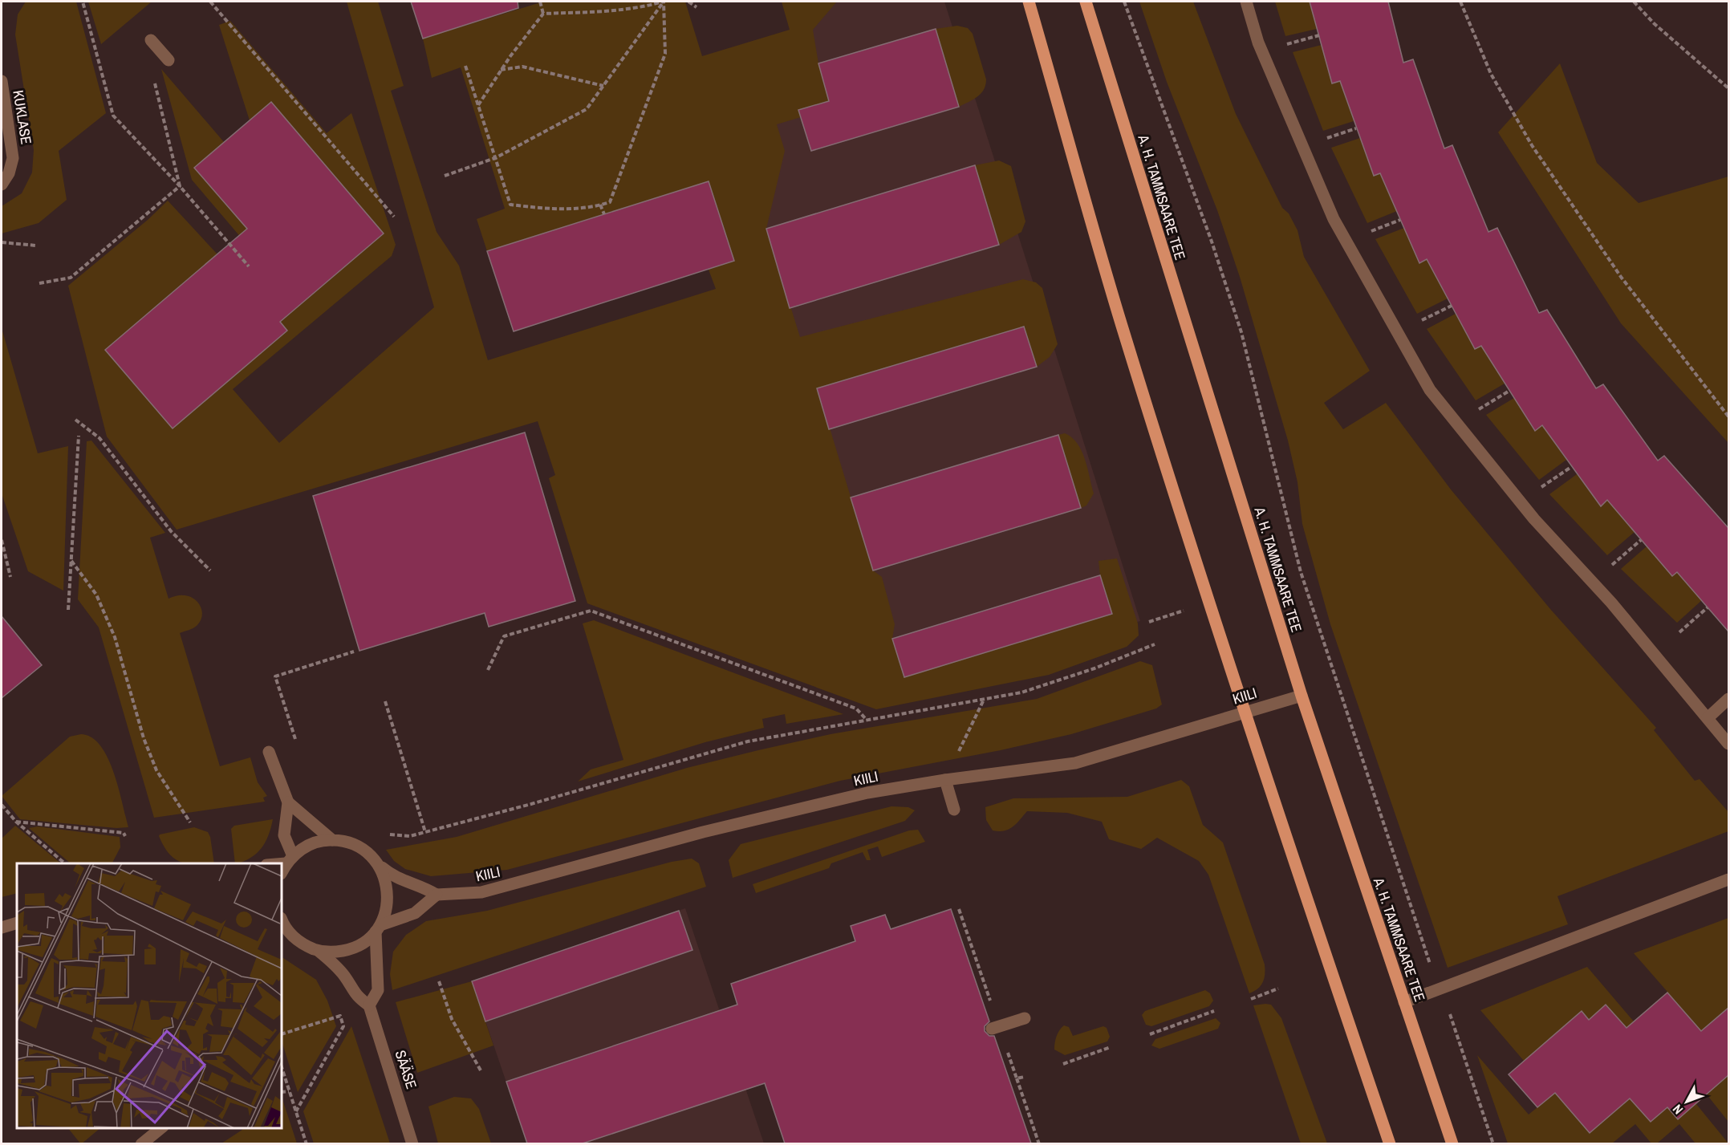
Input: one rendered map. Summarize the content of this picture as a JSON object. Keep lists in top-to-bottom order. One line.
{"streets":{"main road":["A. H. TAMMSAARE TEE"],"street":["KUKLASE","KIILI","SÄÄSE"]},"crossings":[["A. H. TAMMSAARE TEE","KIILI"]],"north":"bottom left"}
